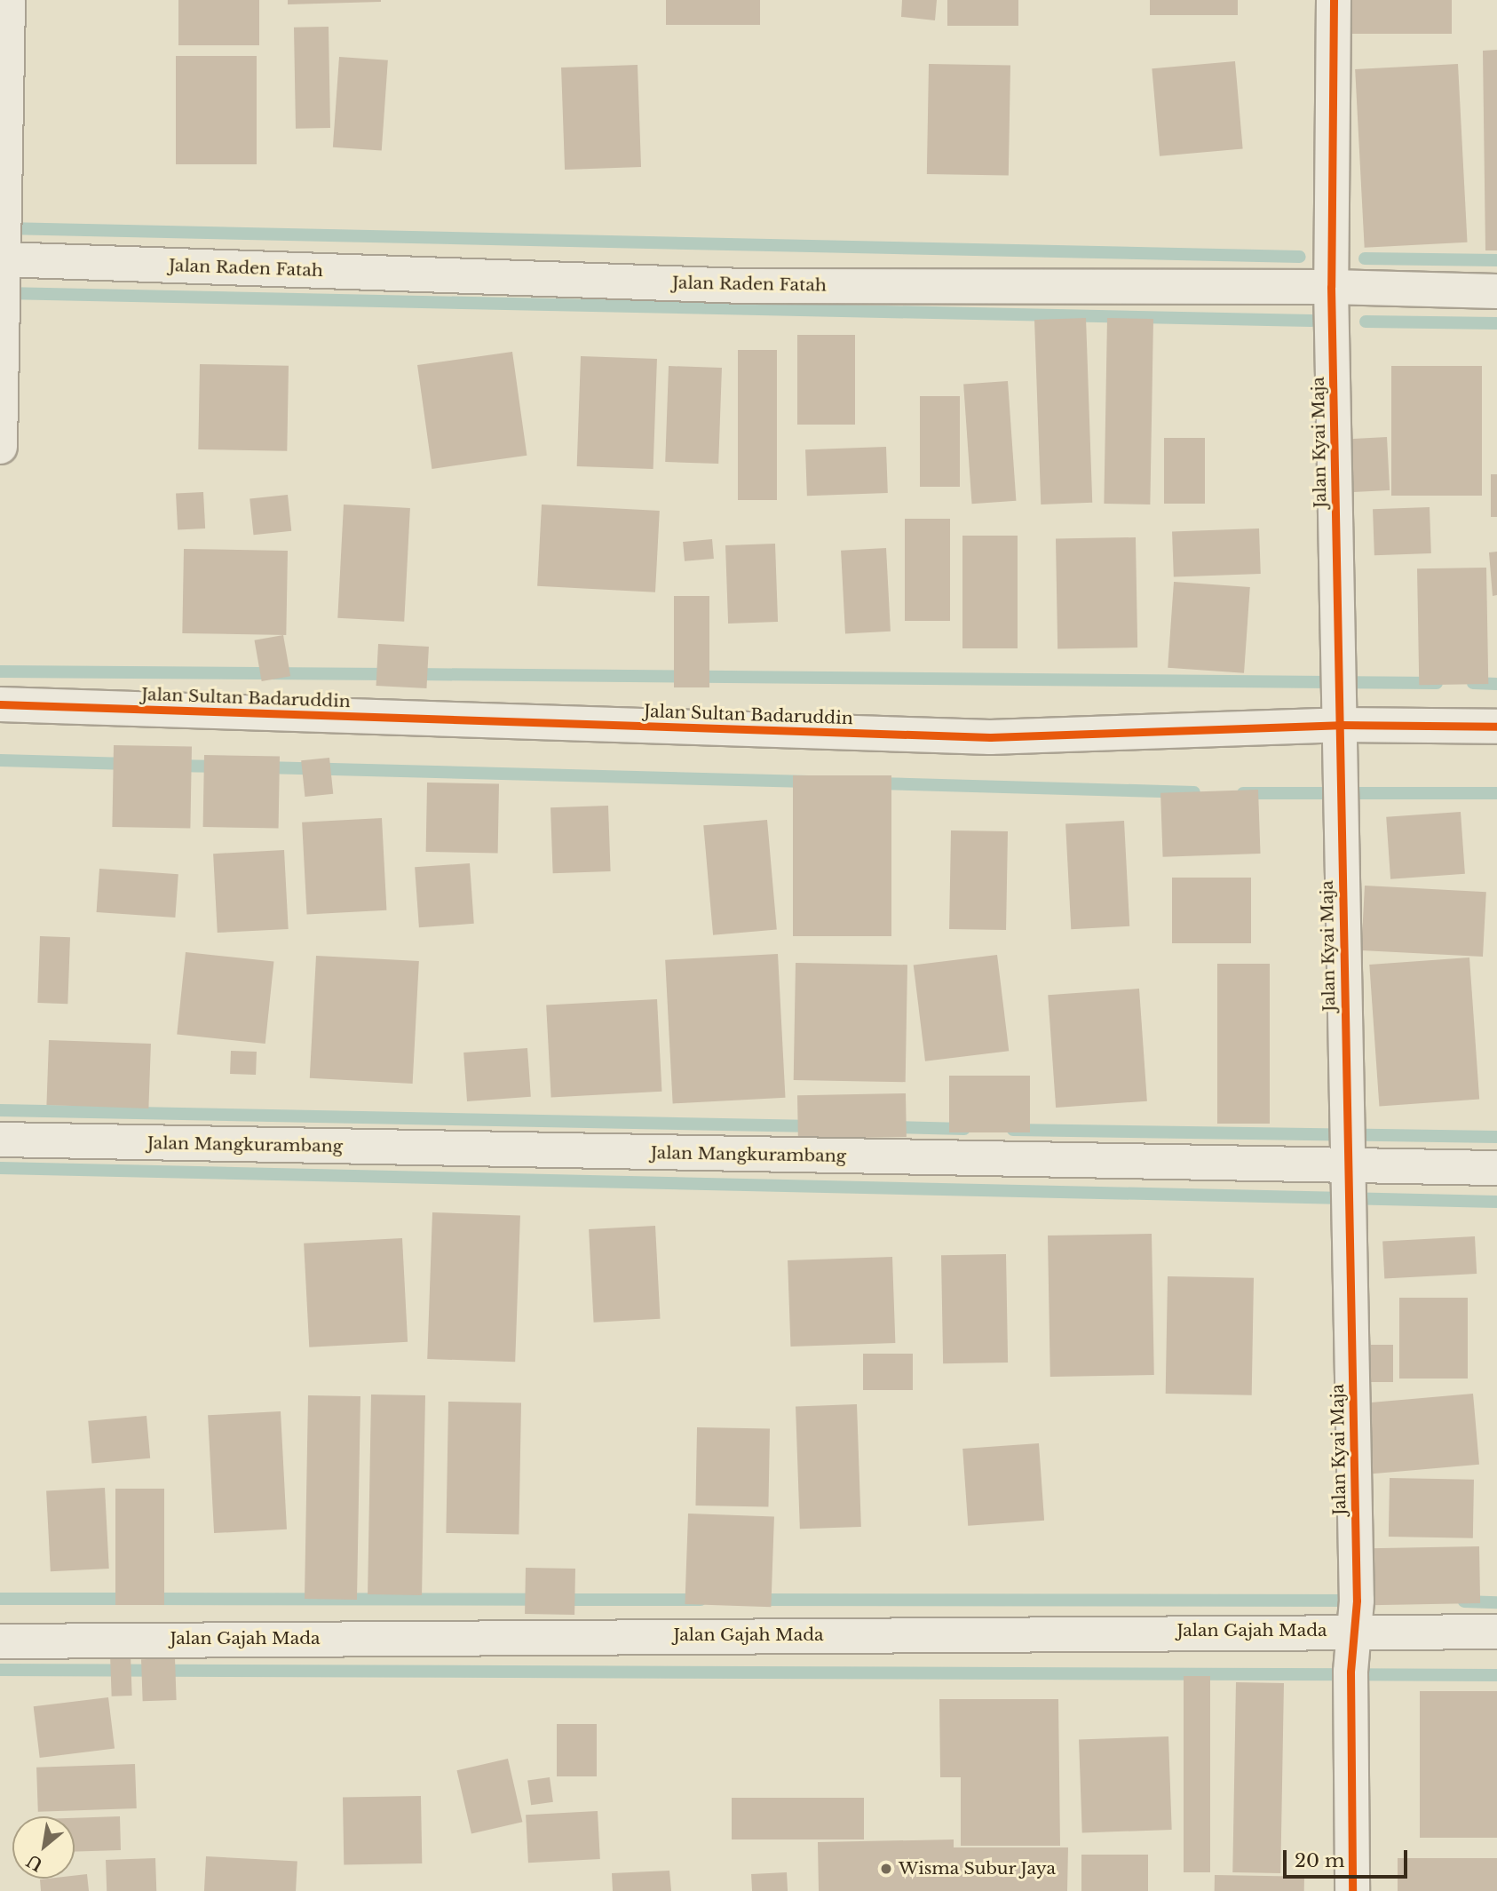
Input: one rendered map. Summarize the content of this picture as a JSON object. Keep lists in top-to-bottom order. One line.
{"streets":{"street":["Jalan Raden Fatah","Jalan Kyai Maja","Jalan Sultan Badaruddin","Jalan Mangkurambang","Jalan Gajah Mada"]},"crossings":[["Jalan Raden Fatah","Jalan Kyai Maja"],["Jalan Kyai Maja","Jalan Sultan Badaruddin"],["Jalan Kyai Maja","Jalan Mangkurambang"],["Jalan Kyai Maja","Jalan Gajah Mada"]],"places":["Wisma Subur Jaya"],"scale_bar":"20 m","north":"bottom left"}
